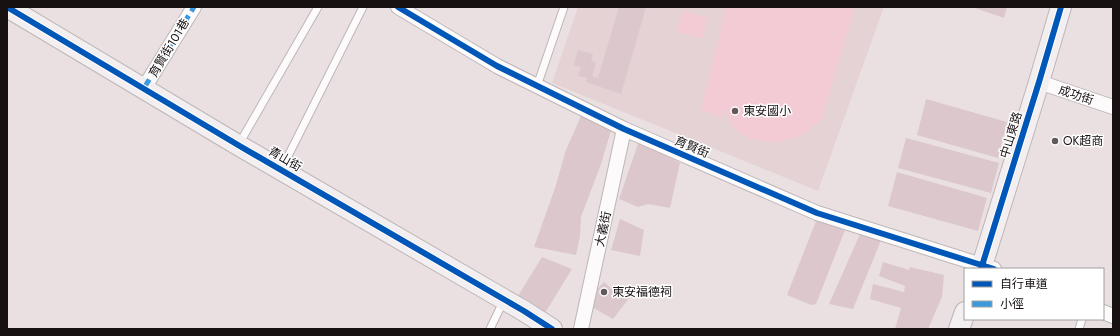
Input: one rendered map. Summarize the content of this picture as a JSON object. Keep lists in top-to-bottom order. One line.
{"streets":{"street":["育賢街101巷","成功街","中山東路","育賢街","青山街","大義街"]},"crossings":[["育賢街101巷","青山街"],["成功街","中山東路"],["中山東路","育賢街"],["育賢街","大義街"]],"places":["東安國小","OK超商","東安福德祠"],"legend":["自行車道","小徑"]}
